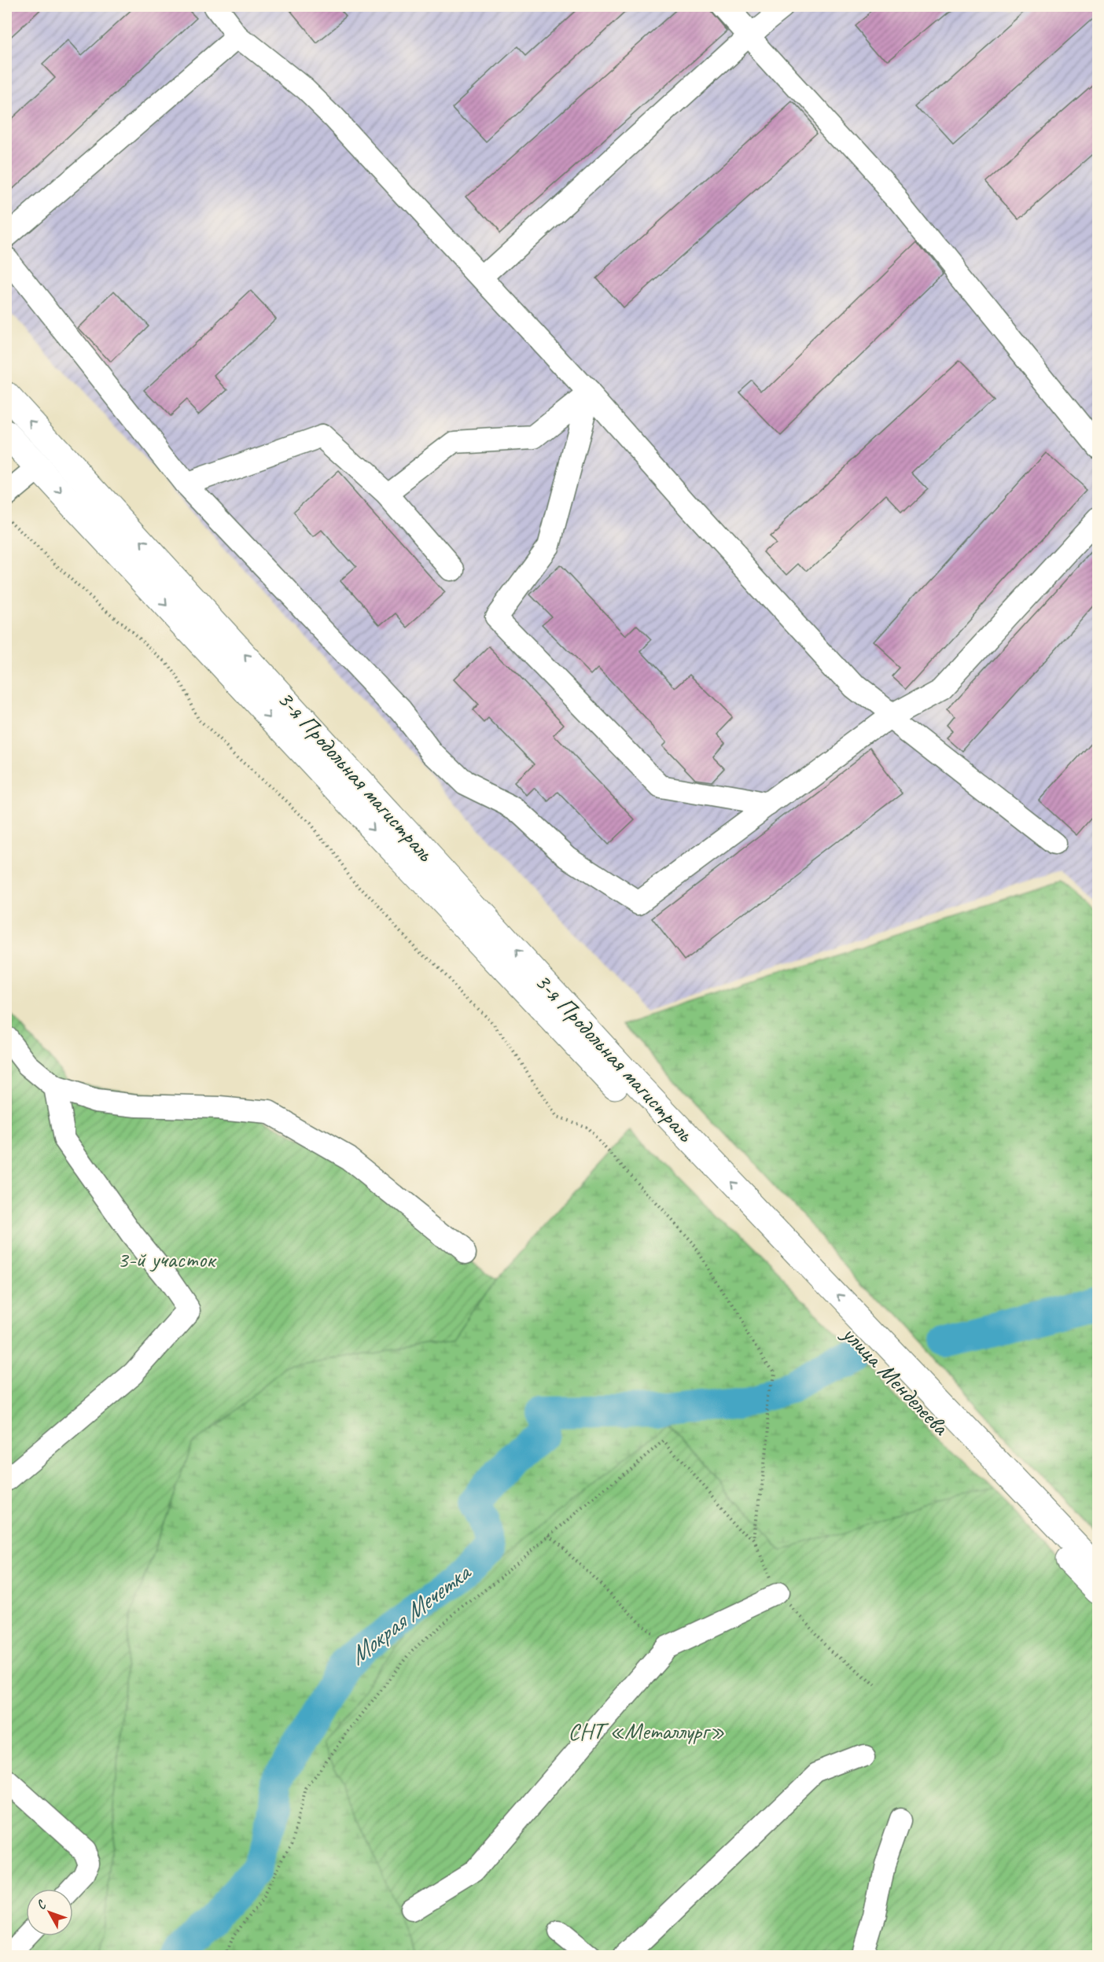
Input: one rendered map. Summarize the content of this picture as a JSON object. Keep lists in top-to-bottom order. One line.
{"streets":{"highway":["3-я Продольная магистраль","улица Менделеева"]},"crossings":[["3-я Продольная магистраль","улица Менделеева"]],"water":["Мокрая Мечетка"],"parks":["3-й участок","СНТ «Металлург»"],"north":"top left"}
